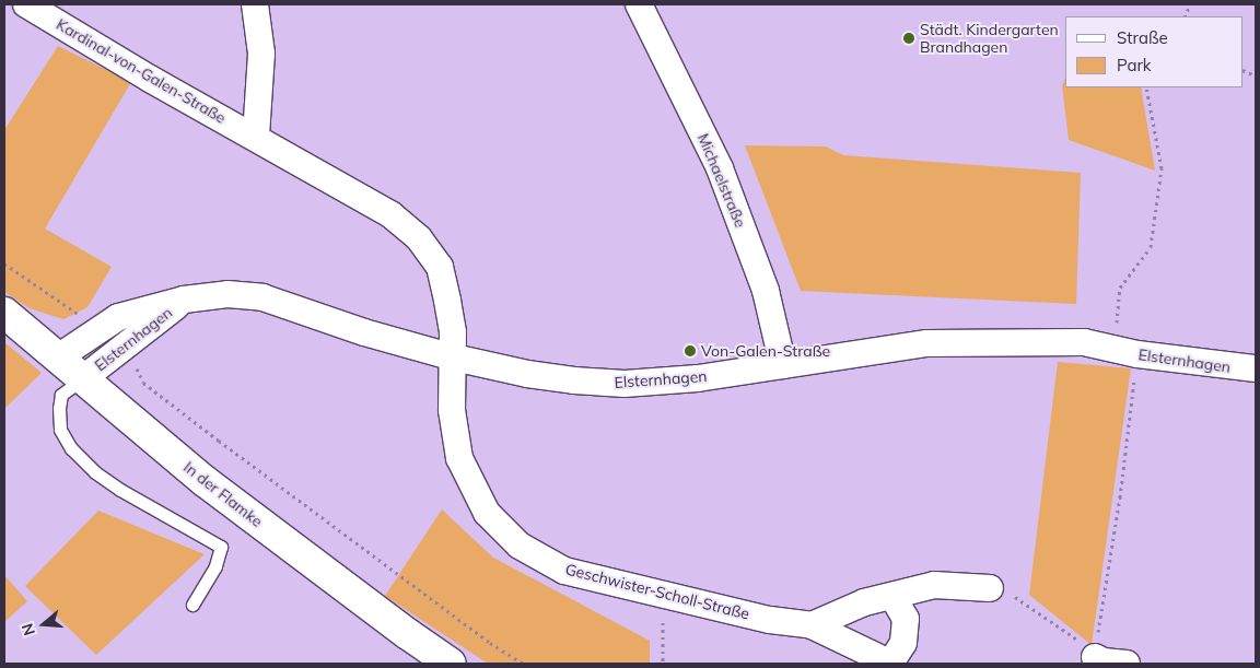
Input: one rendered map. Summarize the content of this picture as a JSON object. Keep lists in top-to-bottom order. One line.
{"streets":{"main road":["In der Flamke"],"street":["Kardinal-von-Galen-Straße","Michaelstraße","Elsternhagen","Geschwister-Scholl-Straße"]},"crossings":[["Kardinal-von-Galen-Straße","Elsternhagen"],["Kardinal-von-Galen-Straße","Geschwister-Scholl-Straße"],["Michaelstraße","Elsternhagen"],["Elsternhagen","In der Flamke"],["Elsternhagen","Geschwister-Scholl-Straße"]],"places":["Städt. Kindergarten Brandhagen","Von-Galen-Straße"],"legend":["Straße","Park"],"north":"left"}
